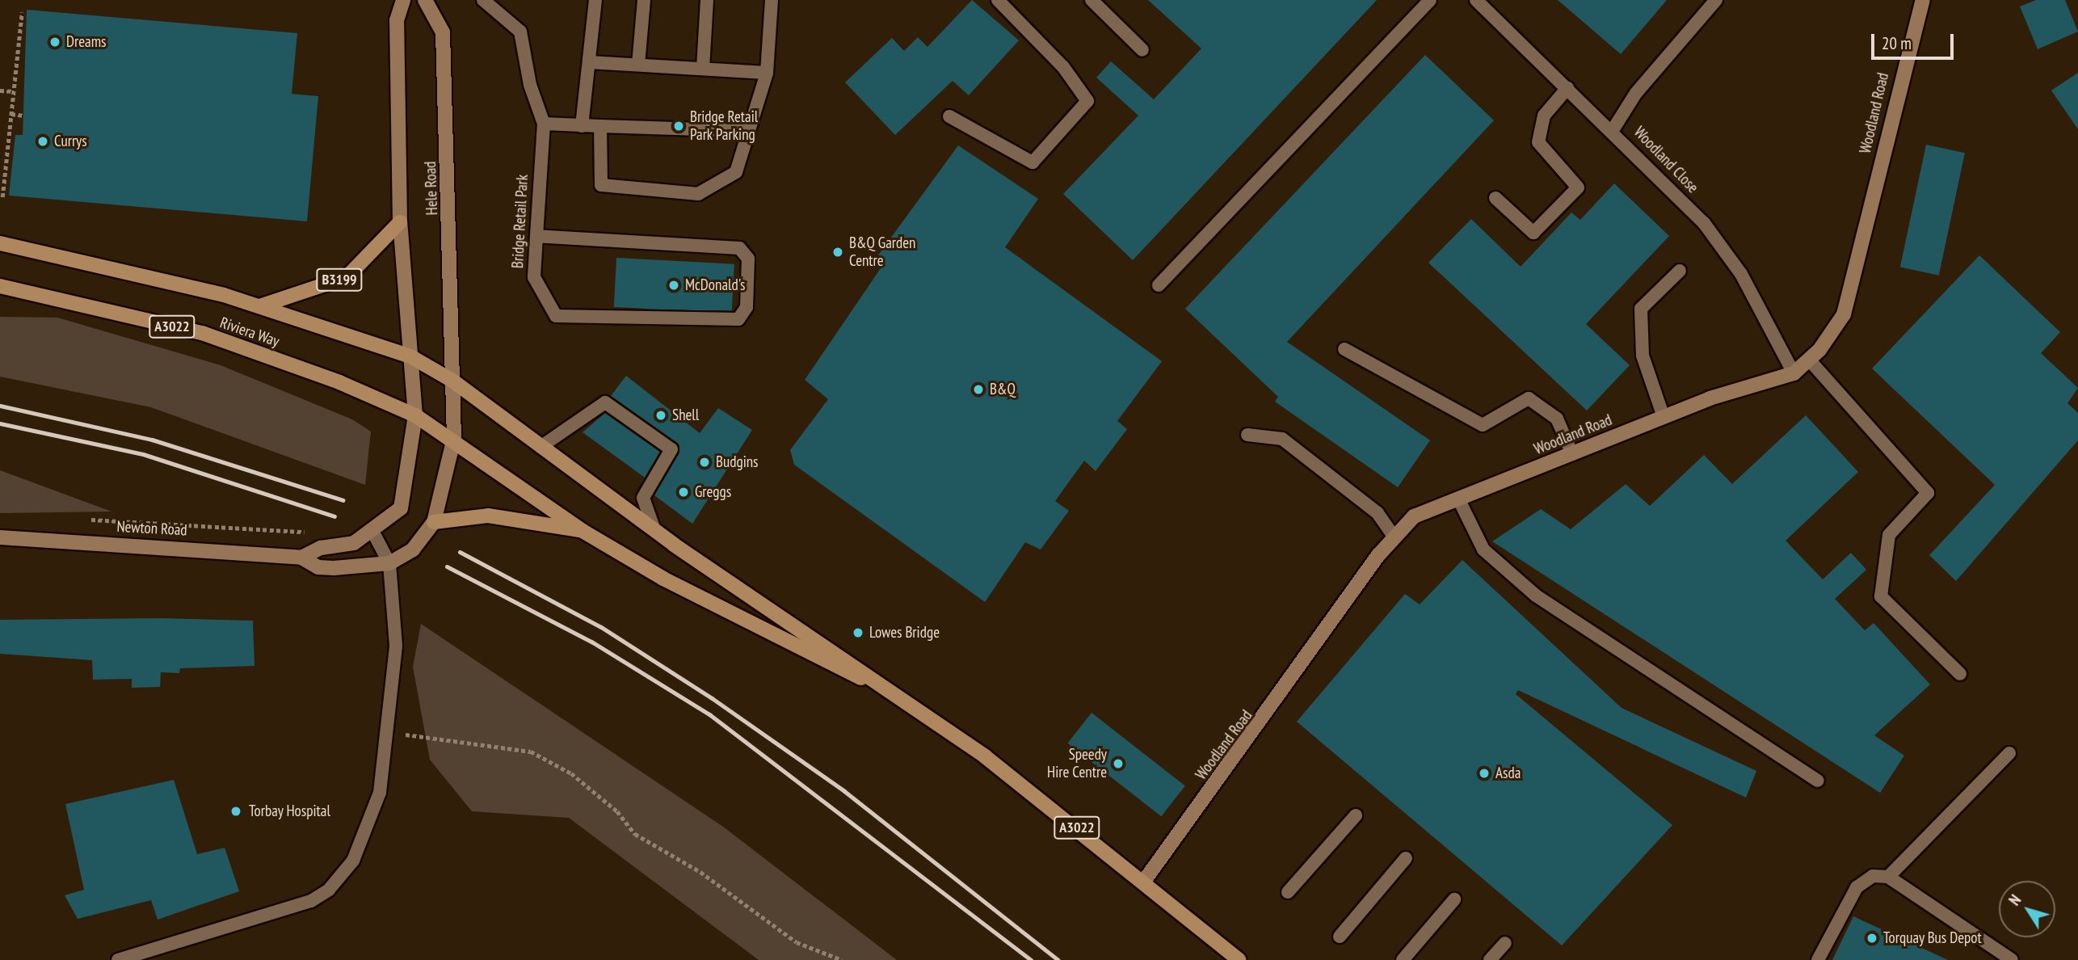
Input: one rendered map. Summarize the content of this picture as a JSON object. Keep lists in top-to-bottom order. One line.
{"streets":{"main road":["B3199","A3022","Riviera Way"],"street":["Woodland Road","Hele Road","Newton Road"],"lane":["Woodland Close","Bridge Retail Park"]},"crossings":[["Woodland Road","Woodland Close"],["Woodland Road","A3022"],["Hele Road","B3199"],["Hele Road","A3022"],["Hele Road","Riviera Way"],["Hele Road","Newton Road"],["B3199","Riviera Way"],["A3022","Riviera Way"],["A3022","Newton Road"],["Riviera Way","Newton Road"]],"places":["Dreams","Bridge Retail Park Parking","Currys","B&Q Garden Centre","McDonald's","B&Q","Shell","Budgins","Greggs","Lowes Bridge","Speedy Hire Centre","Asda","Torbay Hospital","Torquay Bus Depot"],"scale_bar":"20 m","north":"top left"}
